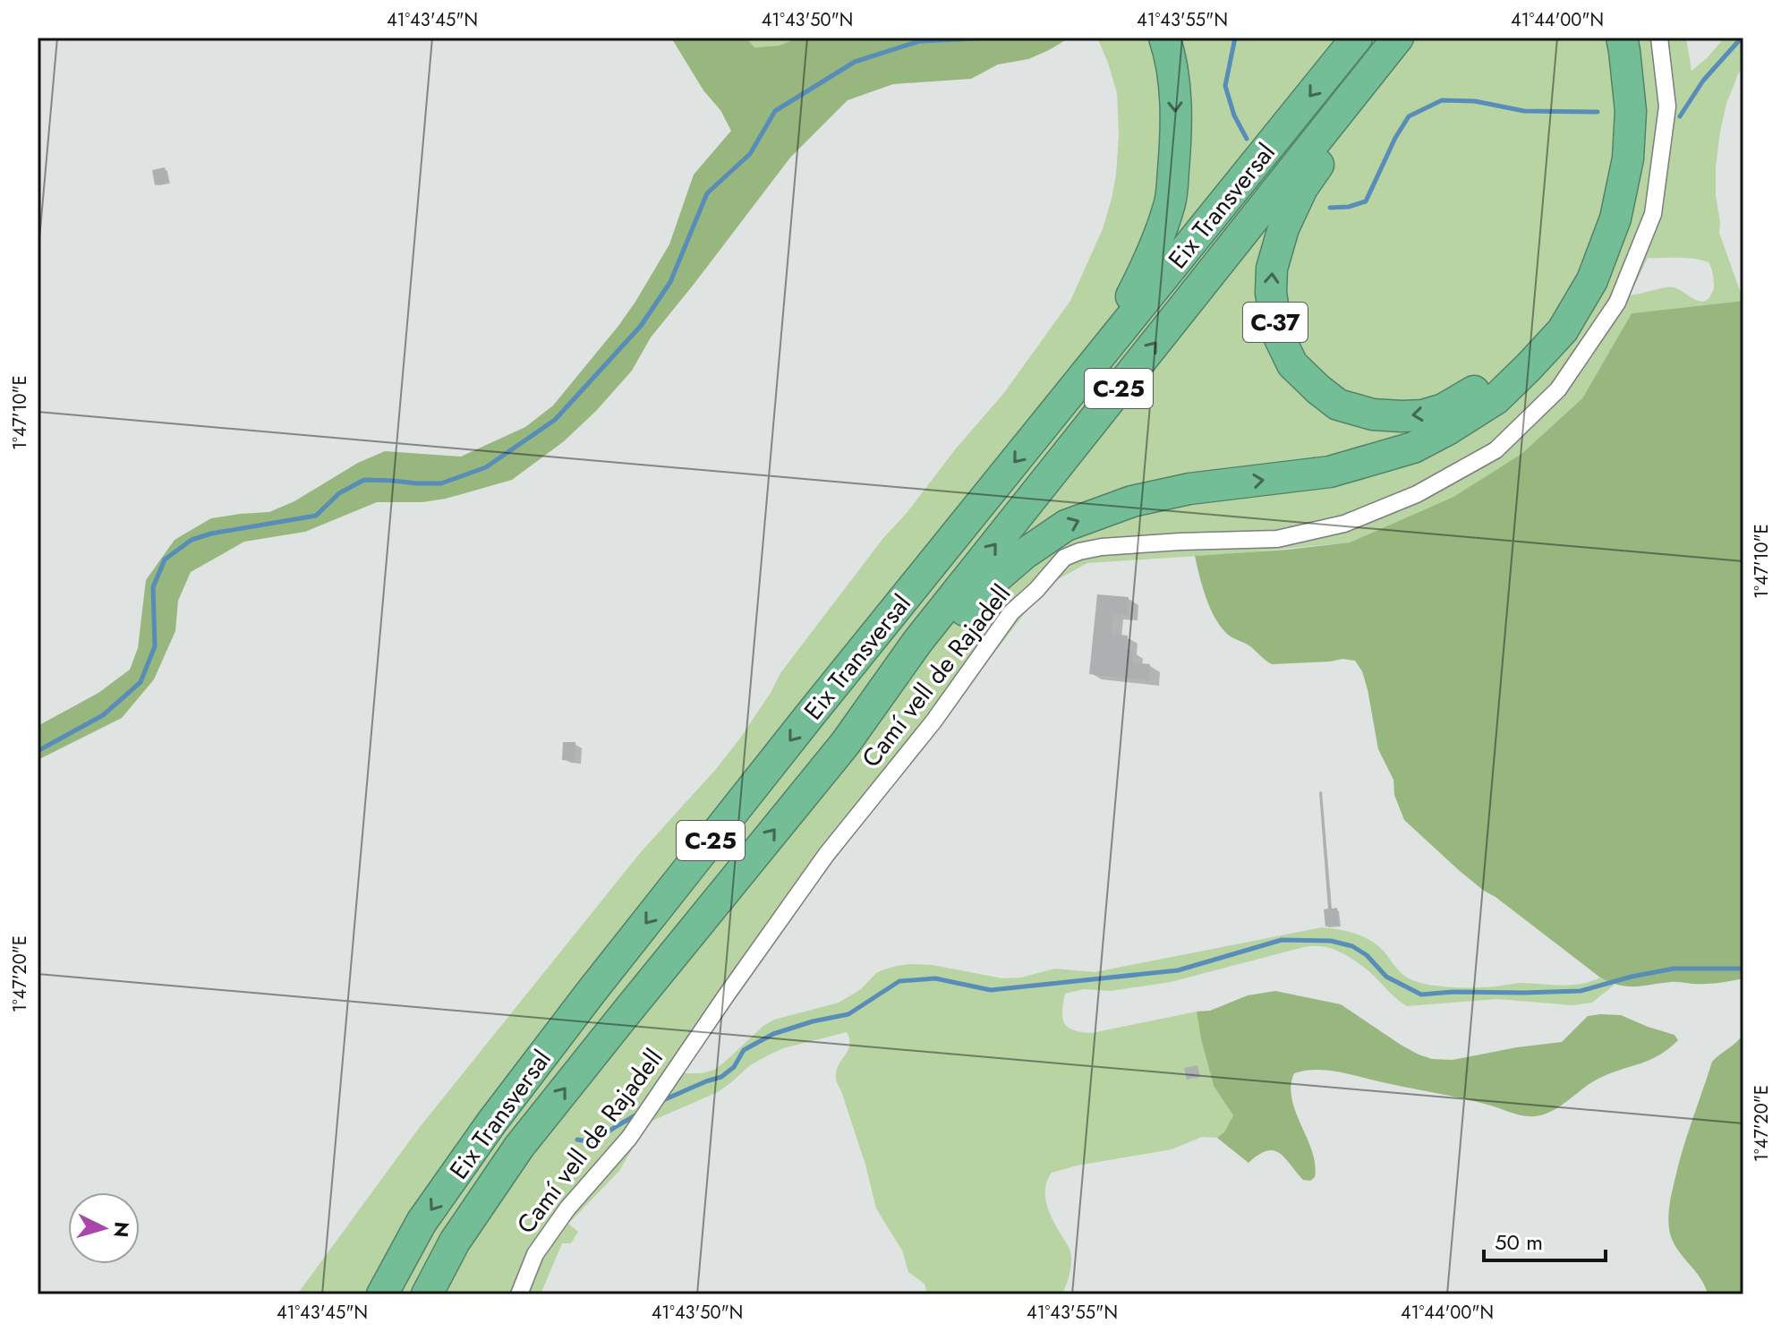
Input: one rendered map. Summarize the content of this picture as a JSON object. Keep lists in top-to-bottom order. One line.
{"streets":{"highway":["Eix Transversal","C-37","C-25"],"street":["Camí vell de Rajadell"]},"crossings":[["Eix Transversal","C-37"]],"scale_bar":"50 m","north":"right","coordinates":["41°43'45\"N","41°43'50\"N","41°43'55\"N","41°44'00\"N","1°47'10\"E","1°47'20\"E"]}
